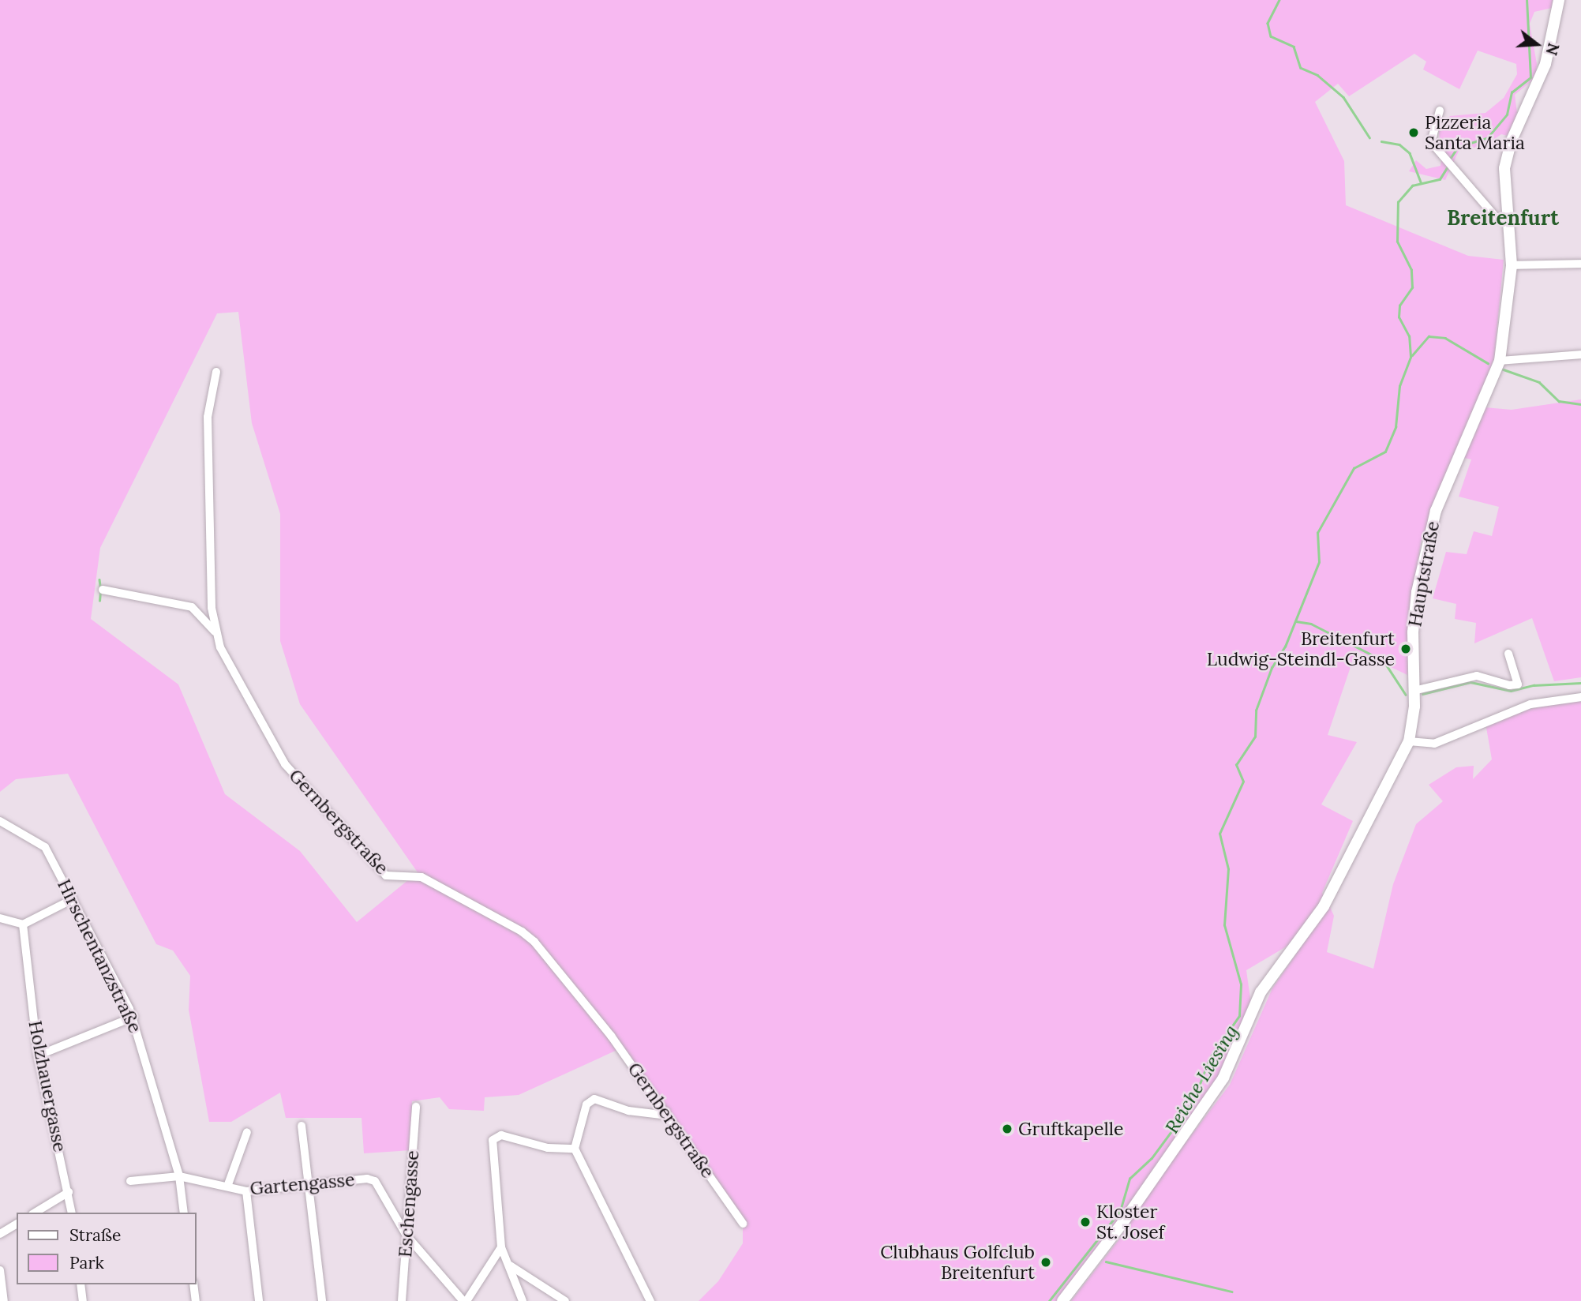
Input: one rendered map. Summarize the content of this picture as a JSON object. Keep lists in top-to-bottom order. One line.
{"streets":{"main road":["Hauptstraße"],"street":["Gernbergstraße","Hirschentanzstraße","Holzhauergasse","Gartengasse","Eschengasse"]},"crossings":[["Hirschentanzstraße","Gartengasse"],["Gartengasse","Eschengasse"]],"districts":["Breitenfurt"],"water":["Reiche Liesing"],"places":["Pizzeria Santa Maria","Breitenfurt Ludwig-Steindl-Gasse","Gruftkapelle","Kloster St. Josef","Clubhaus Golfclub Breitenfurt"],"legend":["Straße","Park"],"north":"right"}
